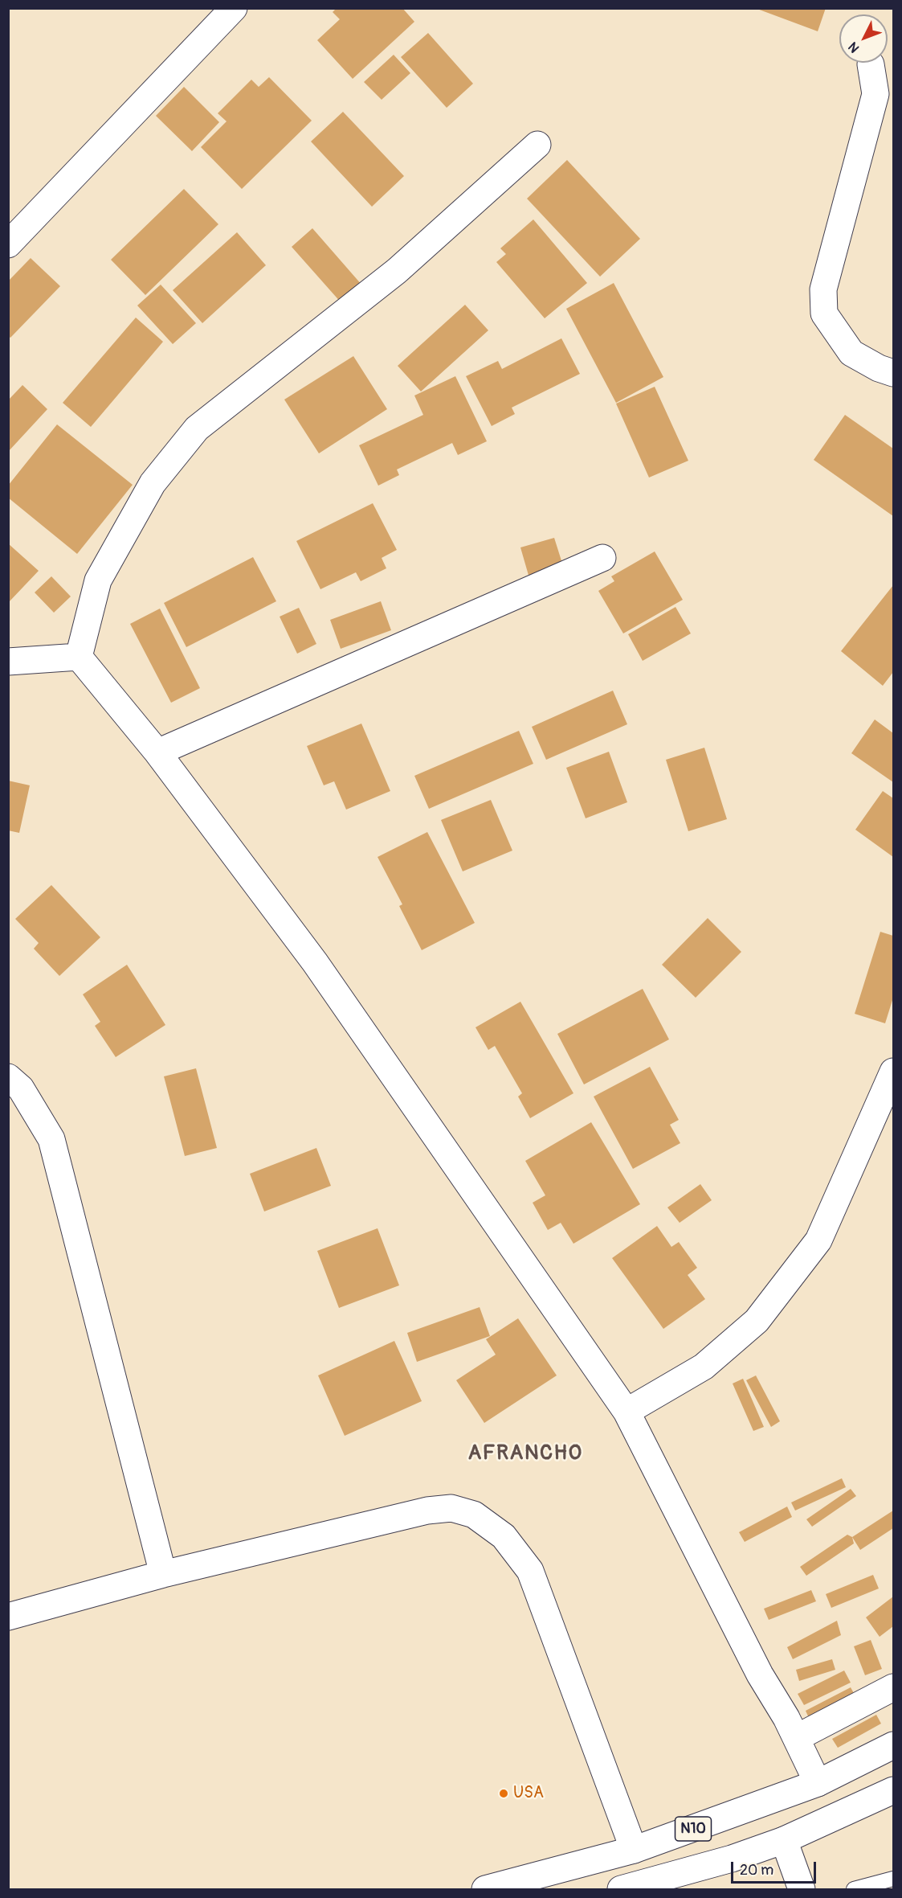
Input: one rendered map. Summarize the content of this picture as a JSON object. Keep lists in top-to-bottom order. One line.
{"streets":{"main road":["N10"]},"districts":["AFRANCHO"],"places":["USA"],"scale_bar":"20 m","north":"bottom left"}
